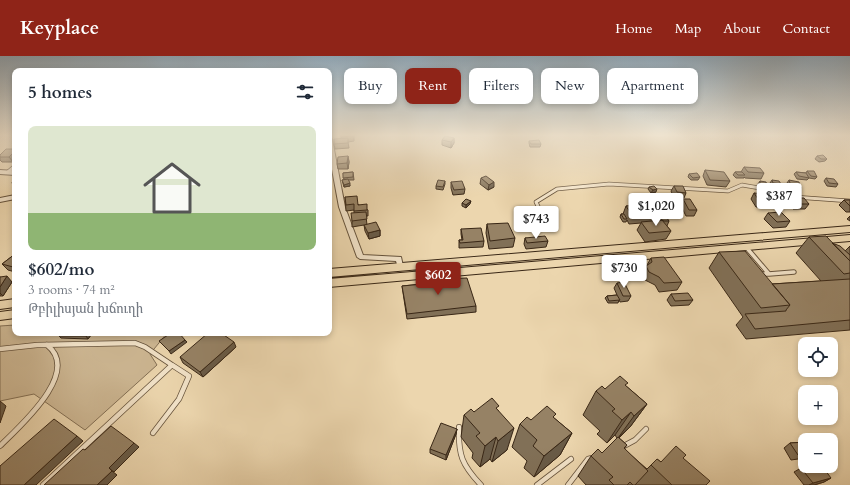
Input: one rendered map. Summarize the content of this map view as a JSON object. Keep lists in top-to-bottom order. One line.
{"page":{"header":"Keyplace","nav":["Home","Map","About","Contact"],"chip":["Buy","Rent","Filters","New","Apartment"],"heading":"5 homes","list":[{"name":"$602/mo","note":"3 rooms · 74 m² · Թբիլիսյան խճուղի"}],"price":["$387","$1,020","$743","$730","$602"],"map_buttons":["+","−"]}}
